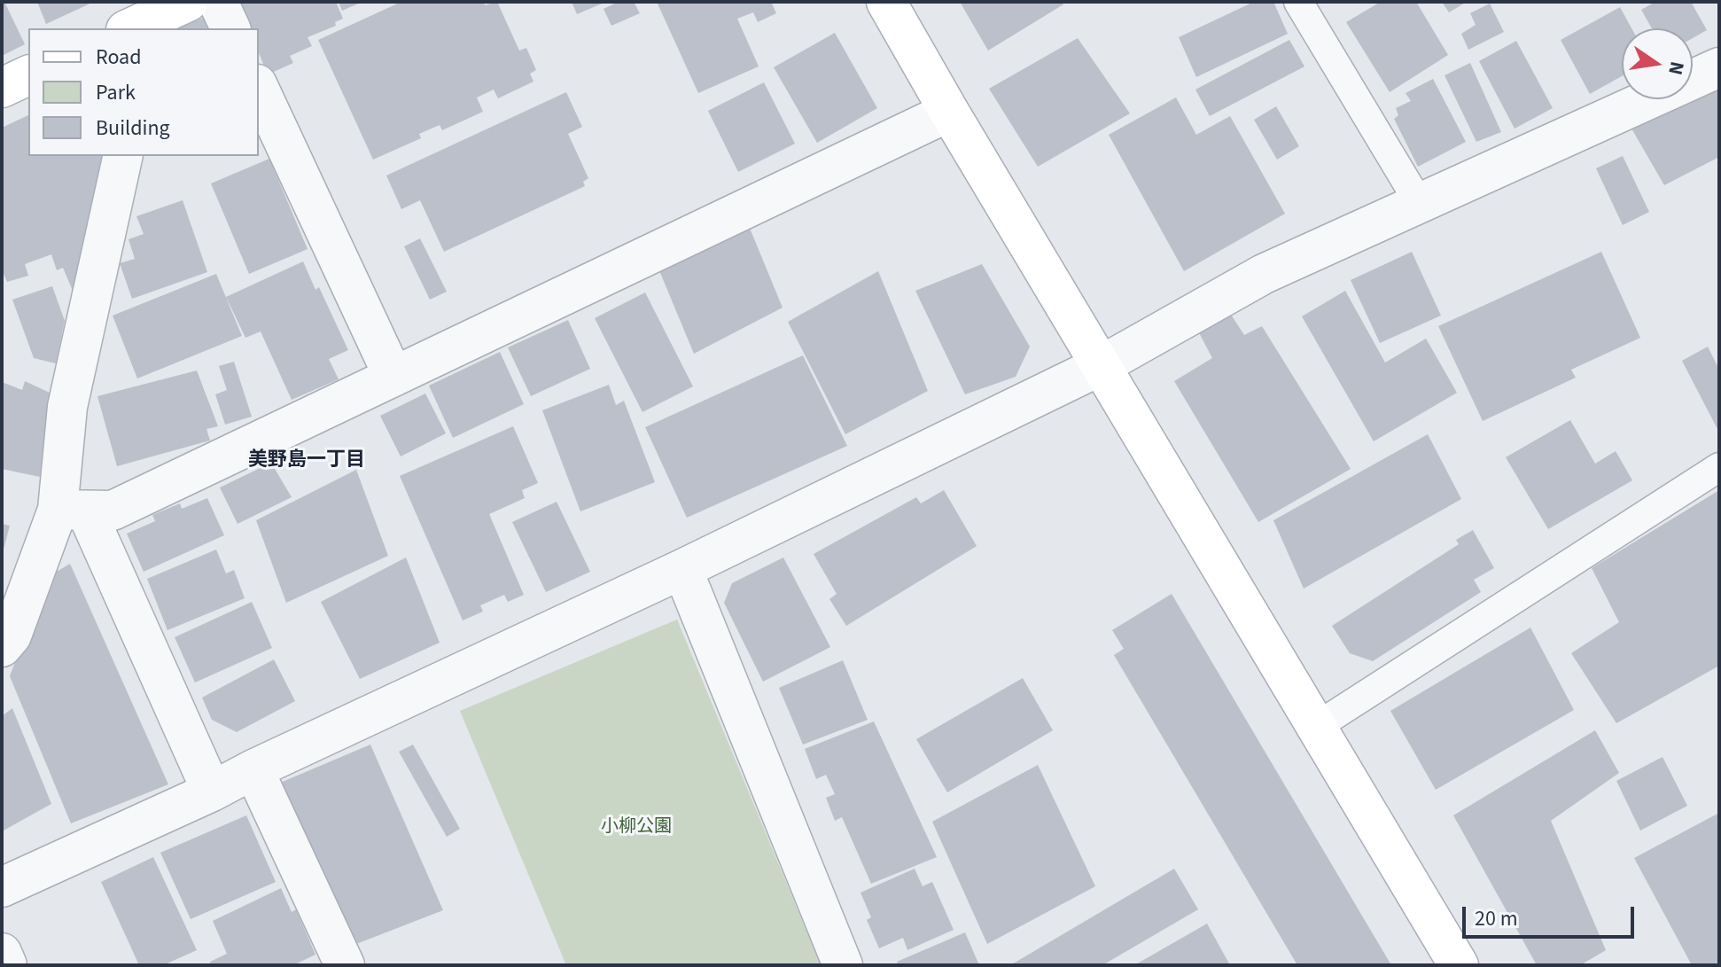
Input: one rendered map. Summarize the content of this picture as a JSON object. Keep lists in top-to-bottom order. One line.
{"districts":["美野島一丁目"],"parks":["小柳公園"],"legend":["Road","Park","Building"],"scale_bar":"20 m","north":"right"}
